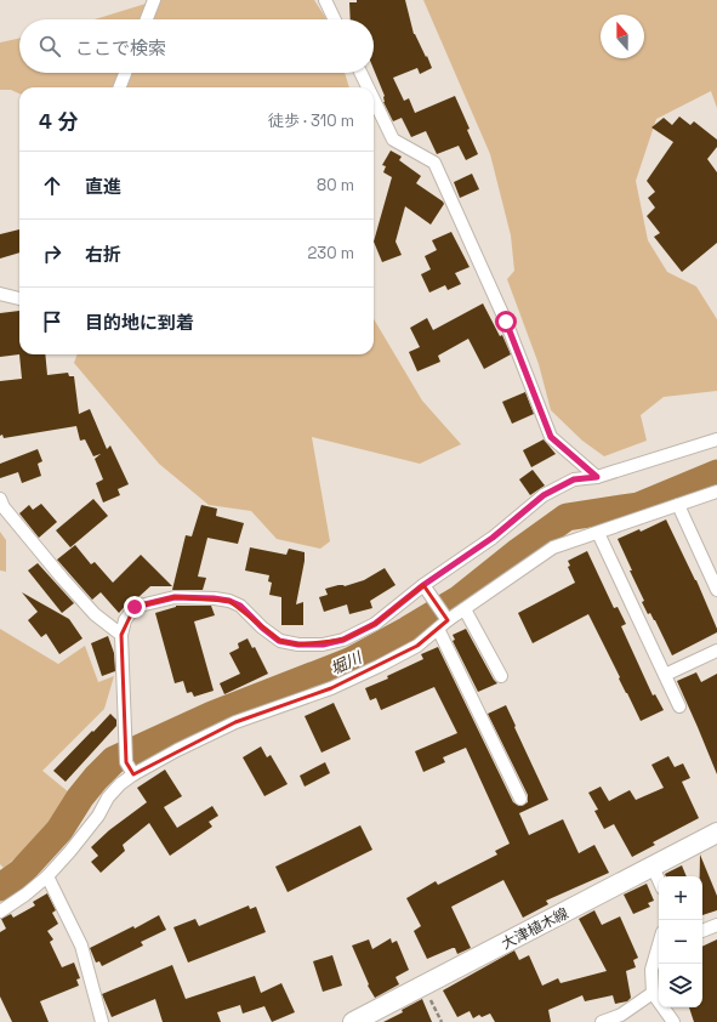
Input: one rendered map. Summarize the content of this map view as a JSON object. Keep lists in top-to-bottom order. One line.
{"streets":{"main road":["大津植木線"]},"water":["堀川"],"north":"top","page":{"search":"ここで検索","heading":["4 分","徒歩 · 310 m"],"list":[["直進","80 m"],["右折","230 m"],"目的地に到着"],"map_buttons":["+","−"]}}
